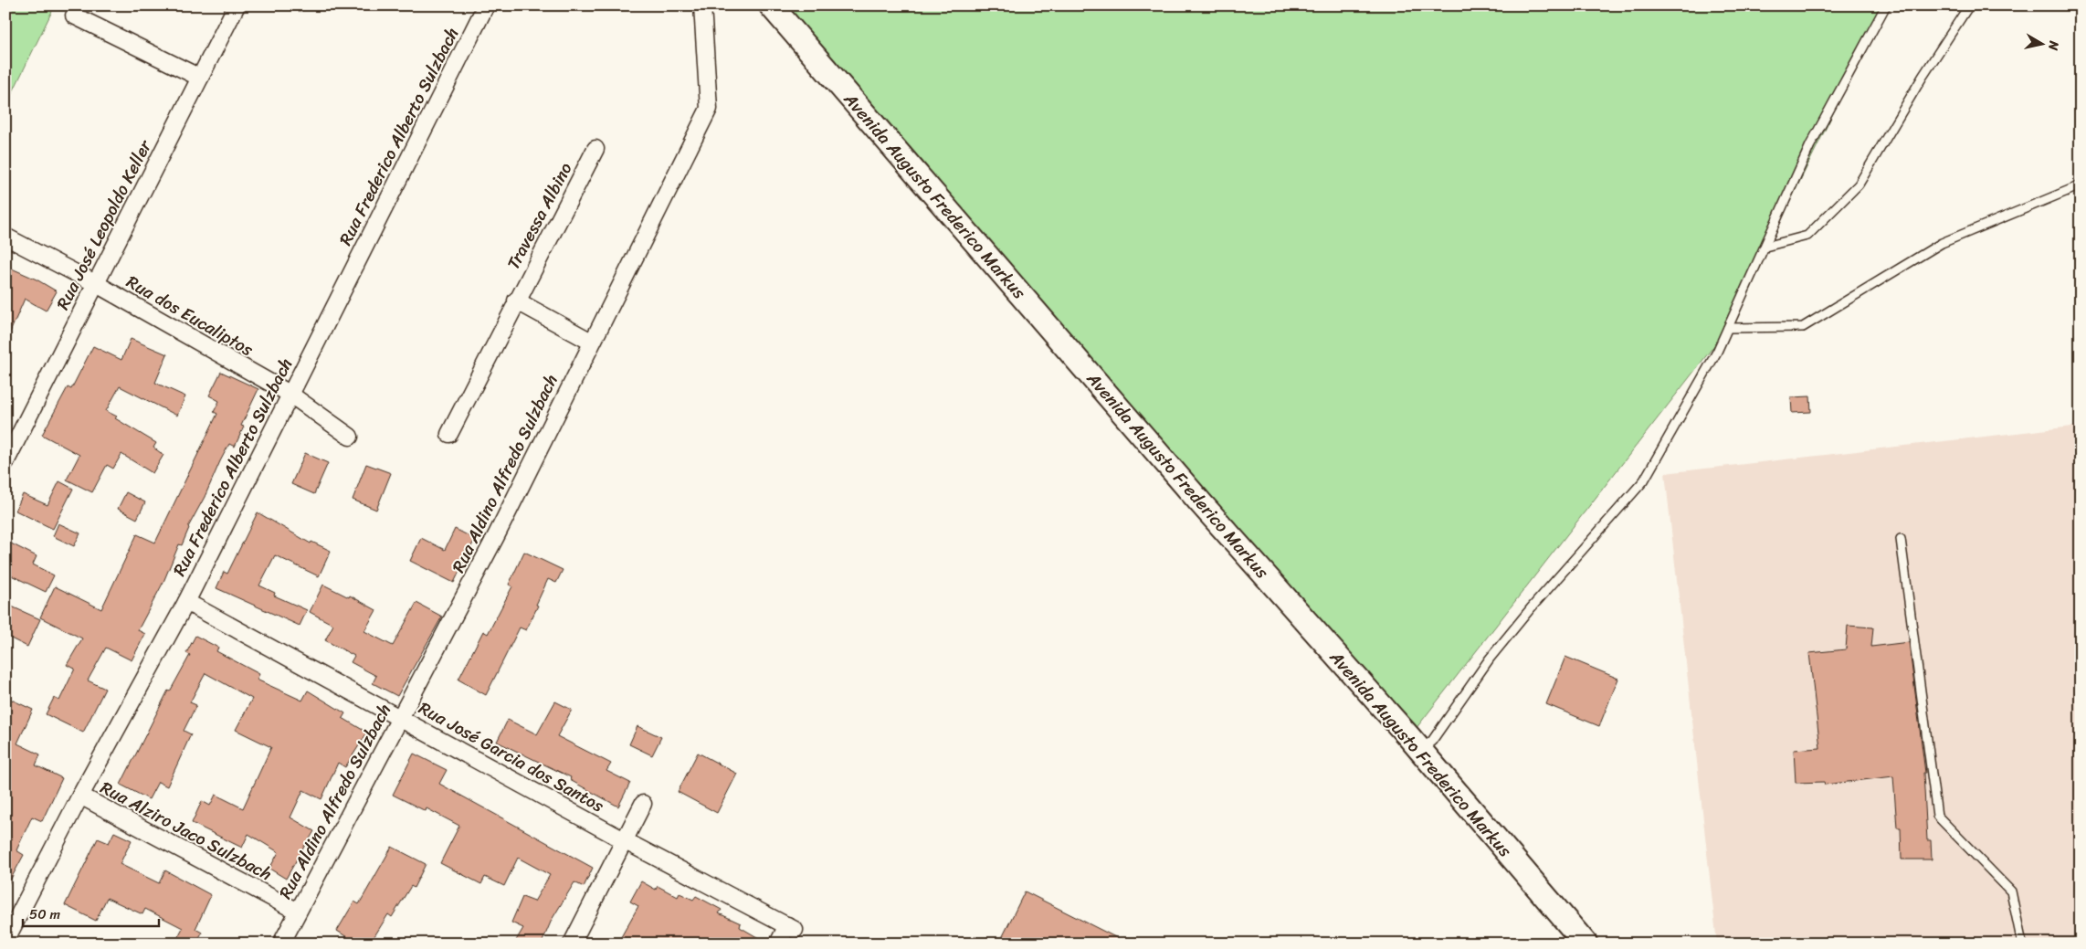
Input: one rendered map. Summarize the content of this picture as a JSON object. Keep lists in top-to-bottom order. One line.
{"streets":{"street":["Rua Frederico Alberto Sulzbach","Avenida Augusto Frederico Markus","Travessa Albino","Rua José Leopoldo Keller","Rua dos Eucaliptos","Rua Aldino Alfredo Sulzbach","Rua José Garcia dos Santos","Rua Alziro Jaco Sulzbach"]},"crossings":[["Rua Frederico Alberto Sulzbach","Rua dos Eucaliptos"],["Rua Frederico Alberto Sulzbach","Rua José Garcia dos Santos"],["Rua Frederico Alberto Sulzbach","Rua Alziro Jaco Sulzbach"],["Rua José Leopoldo Keller","Rua dos Eucaliptos"],["Rua Aldino Alfredo Sulzbach","Rua José Garcia dos Santos"],["Rua Aldino Alfredo Sulzbach","Rua Alziro Jaco Sulzbach"]],"scale_bar":"50 m","north":"right"}
